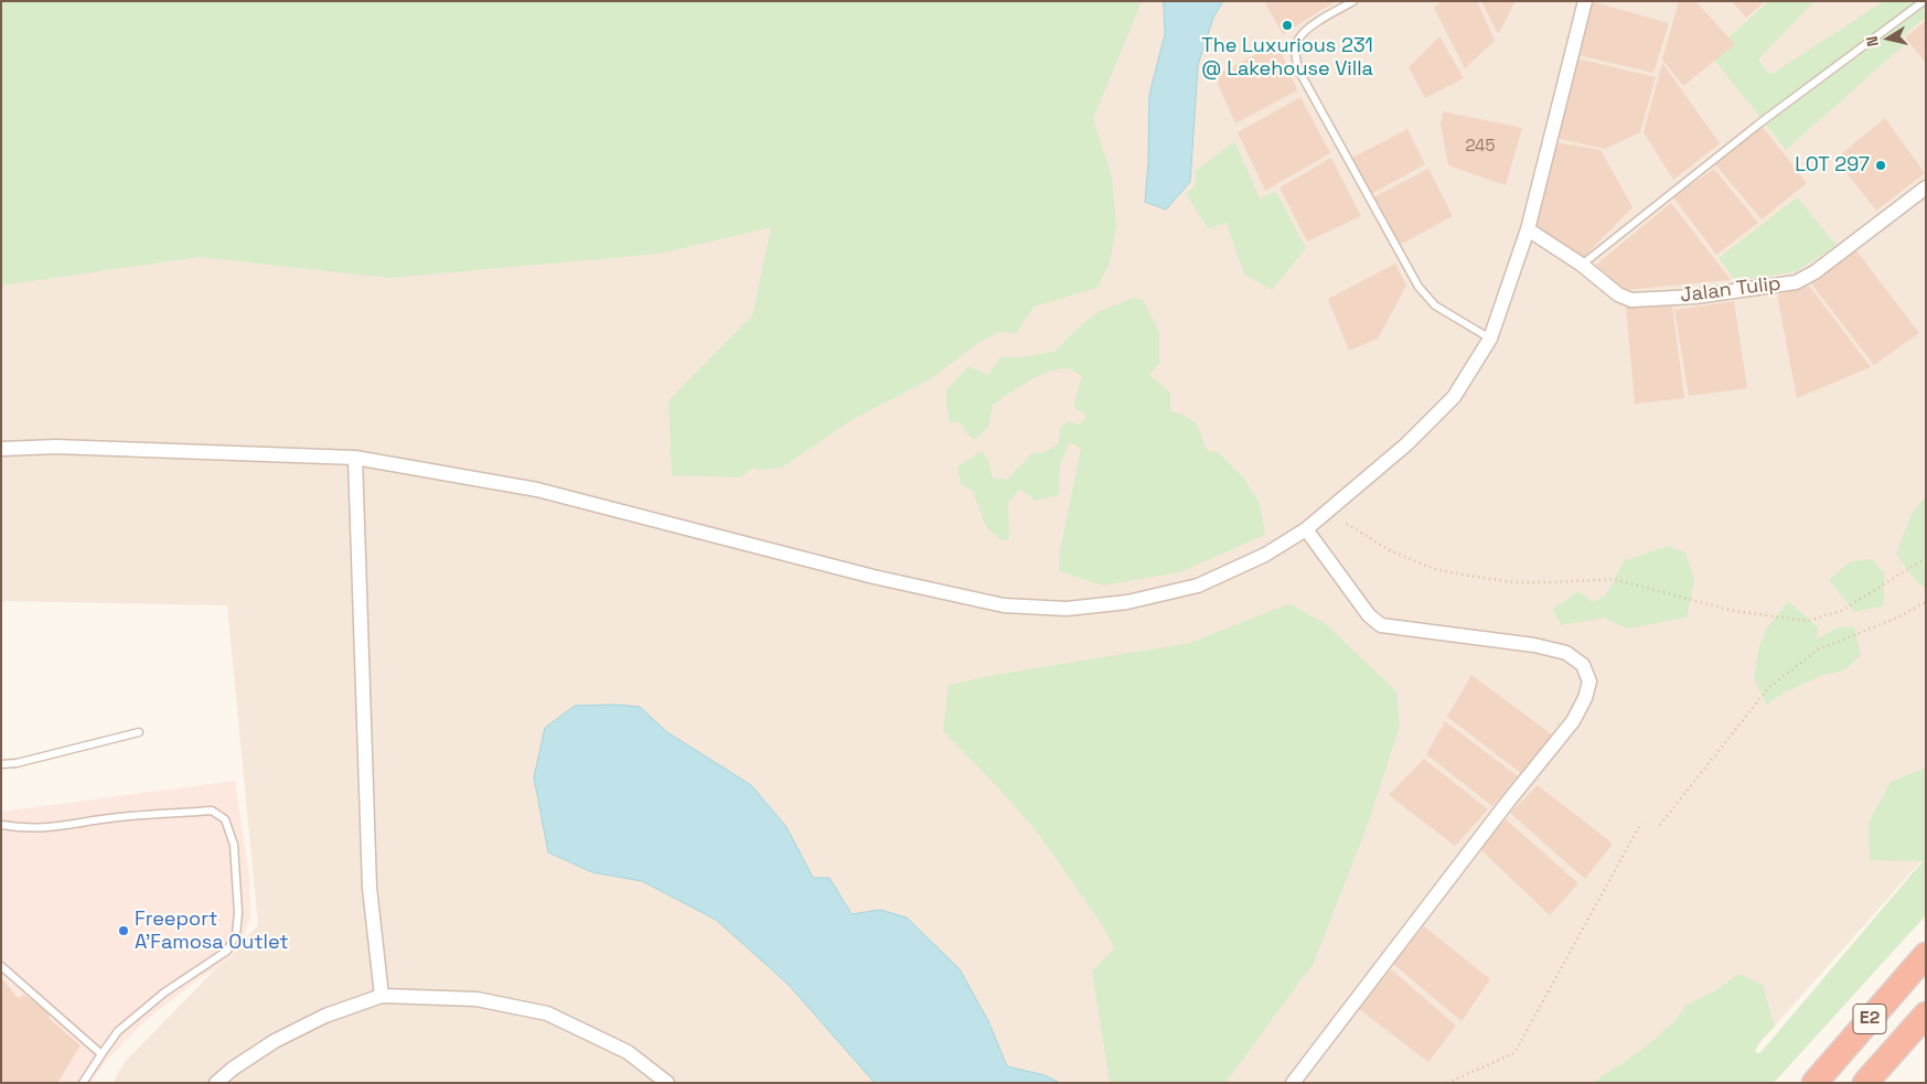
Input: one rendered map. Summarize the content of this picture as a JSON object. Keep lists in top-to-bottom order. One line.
{"streets":{"highway":["E2"],"street":["Jalan Tulip"]},"places":["The Luxurious 231 @ Lakehouse Villa","LOT 297","Freeport A'Famosa Outlet"],"house_numbers":["245"],"north":"left"}
